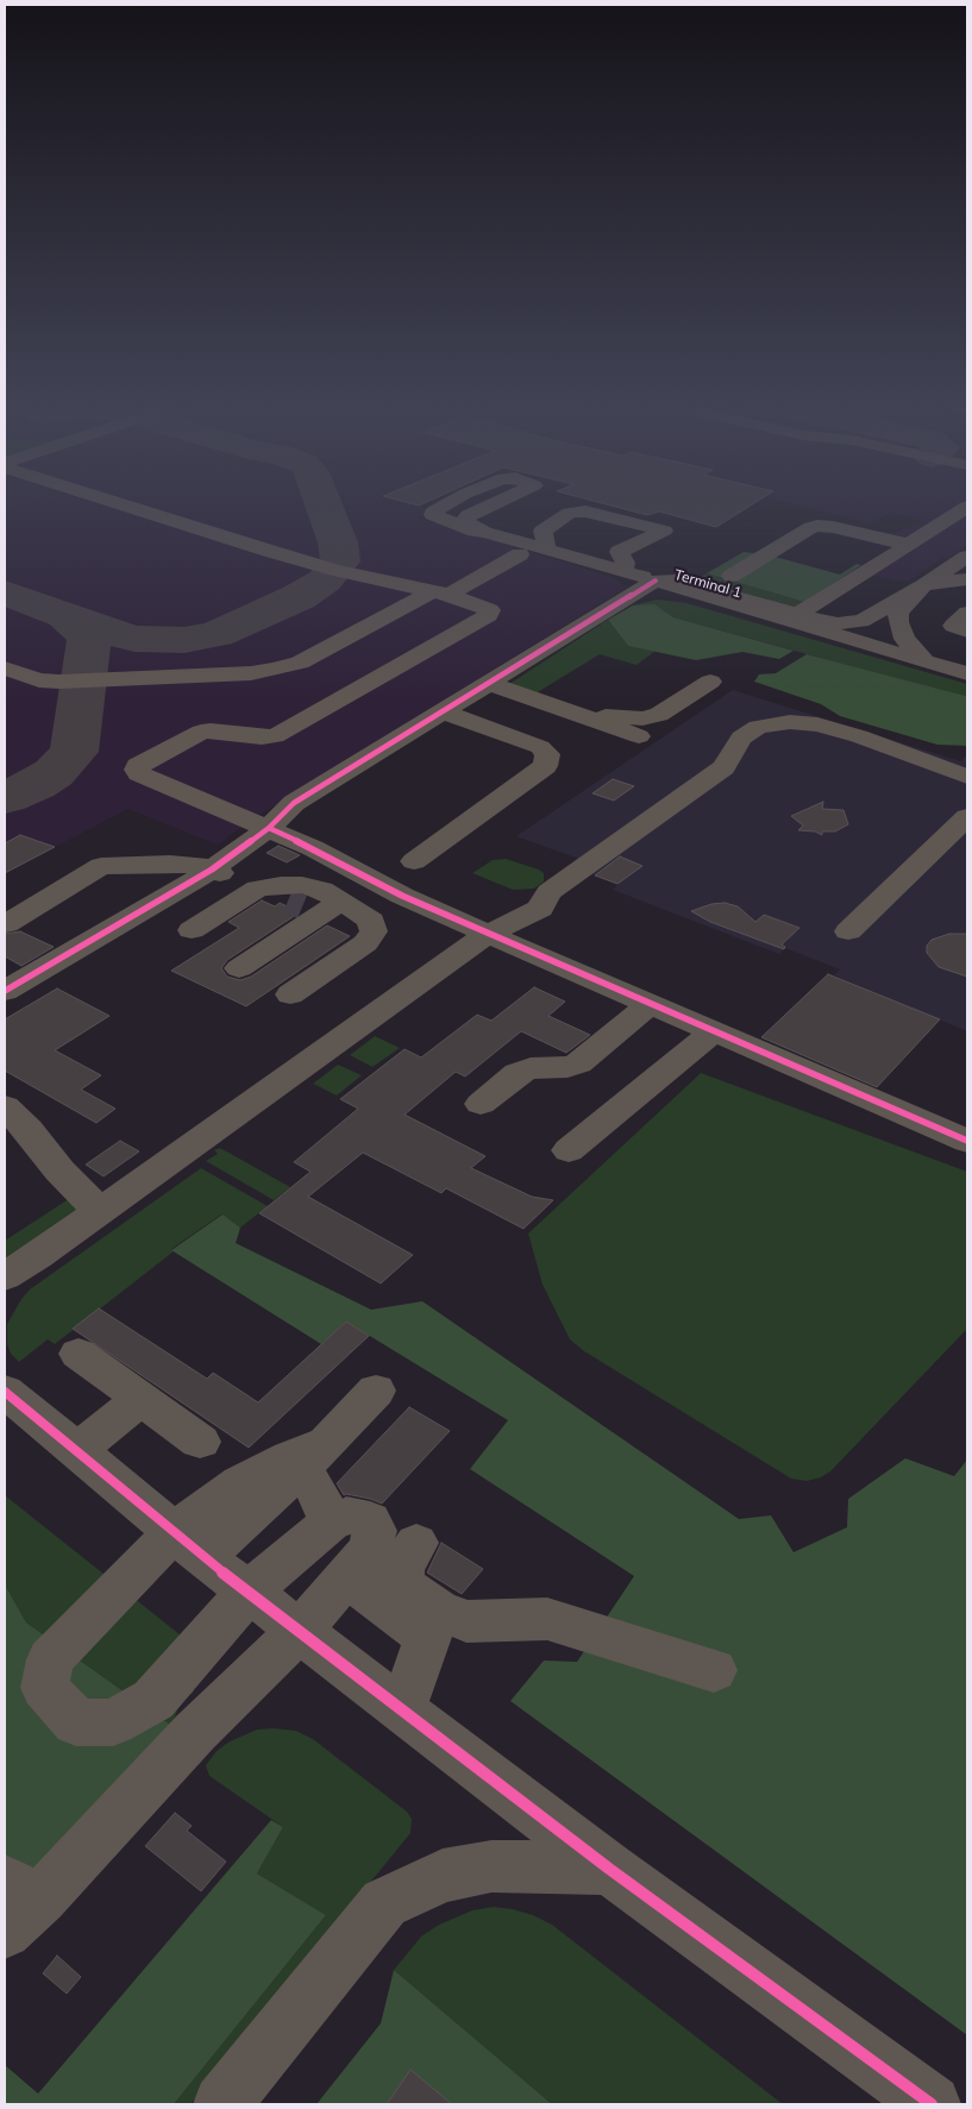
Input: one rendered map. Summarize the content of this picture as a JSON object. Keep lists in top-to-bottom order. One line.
{"streets":{"street":["Terminal 1"]}}
